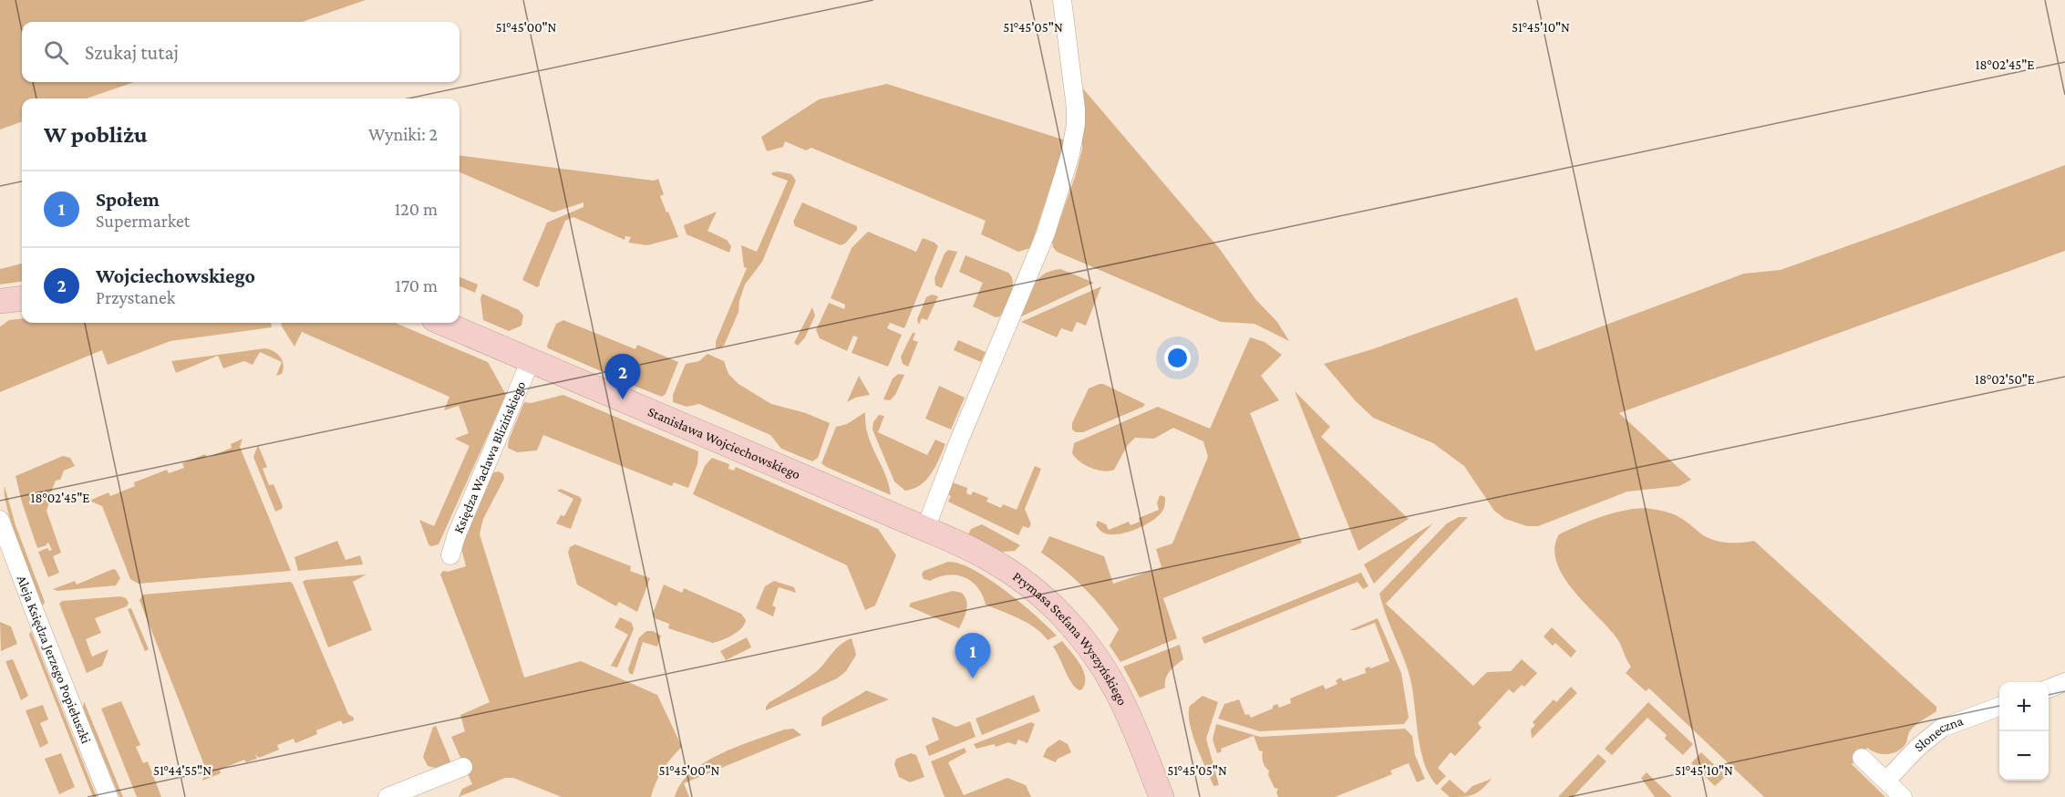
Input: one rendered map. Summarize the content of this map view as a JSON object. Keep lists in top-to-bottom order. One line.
{"streets":{"street":["Stanisława Wojciechowskiego","Księdza Wacława Blizińskiego","Prymasa Stefana Wyszyńskiego","Aleja Księdza Jerzego Popiełuszki","Słoneczna"]},"crossings":[["Stanisława Wojciechowskiego","Księdza Wacława Blizińskiego"],["Stanisława Wojciechowskiego","Prymasa Stefana Wyszyńskiego"]],"page":{"search":"Szukaj tutaj","heading":["W pobliżu","Wyniki: 2"],"list":[{"mark":"1","name":"Społem","note":"Supermarket","value":"120 m"},{"mark":"2","name":"Wojciechowskiego","note":"Przystanek","value":"170 m"}],"pins":["2","1"],"map_buttons":["+","−"]},"coordinates":["51°45'00\"N","51°45'05\"N","51°45'10\"N","18°02'45\"E","18°02'50\"E","51°44'55\"N"]}
